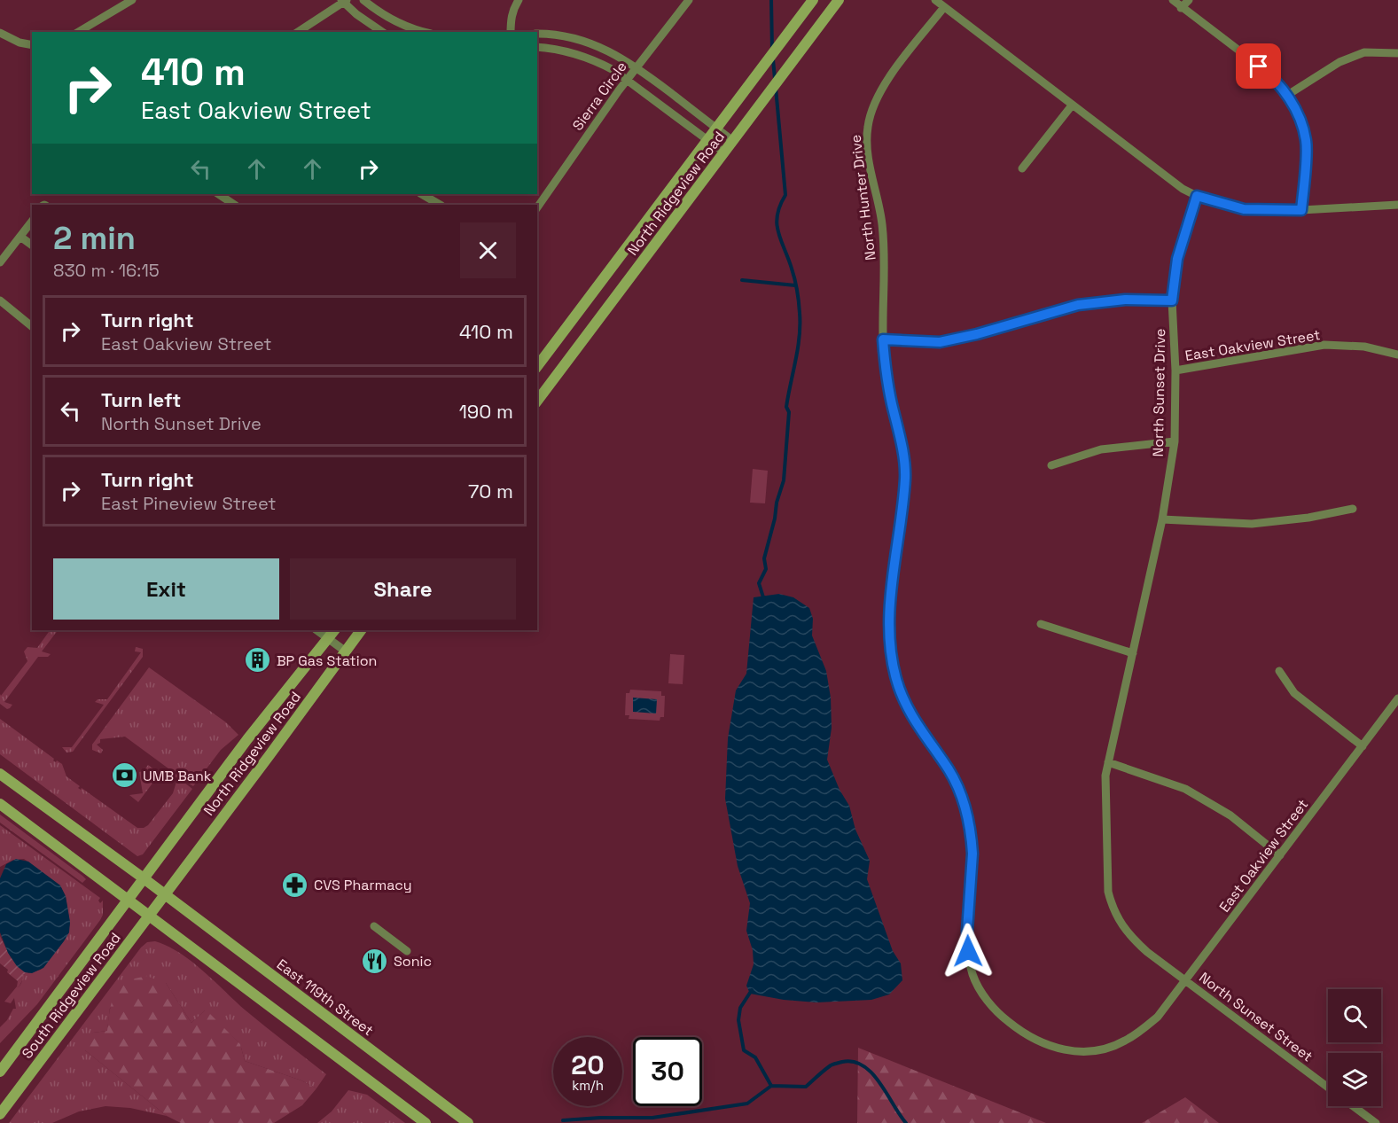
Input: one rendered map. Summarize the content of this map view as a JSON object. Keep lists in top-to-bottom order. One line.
{"streets":{"main road":["North Ridgeview Road","South Ridgeview Road","East 119th Street"],"street":["Sierra Circle","North Hunter Drive","East Oakview Street","North Sunset Drive","North Sunset Street"]},"crossings":[["North Ridgeview Road","South Ridgeview Road"],["North Ridgeview Road","East 119th Street"],["North Hunter Drive","East Oakview Street"],["North Hunter Drive","North Sunset Drive"],["North Hunter Drive","North Sunset Street"],["East Oakview Street","North Sunset Drive"],["East Oakview Street","North Sunset Street"],["North Sunset Drive","North Sunset Street"],["South Ridgeview Road","East 119th Street"]],"places":{"building":["BP Gas Station"],"bank":["UMB Bank"],"pharmacy":["CVS Pharmacy"],"restaurant":["Sonic"]},"page":{"turn":["410 m","East Oakview Street"],"heading":["2 min","830 m · 16:15"],"list":[{"name":"Turn right","note":"East Oakview Street","value":"410 m"},{"name":"Turn left","note":"North Sunset Drive","value":"190 m"},{"name":"Turn right","note":"East Pineview Street","value":"70 m"}],"buttons":["Exit","Share"],"speed":"20 km/h","limit":"30"}}
